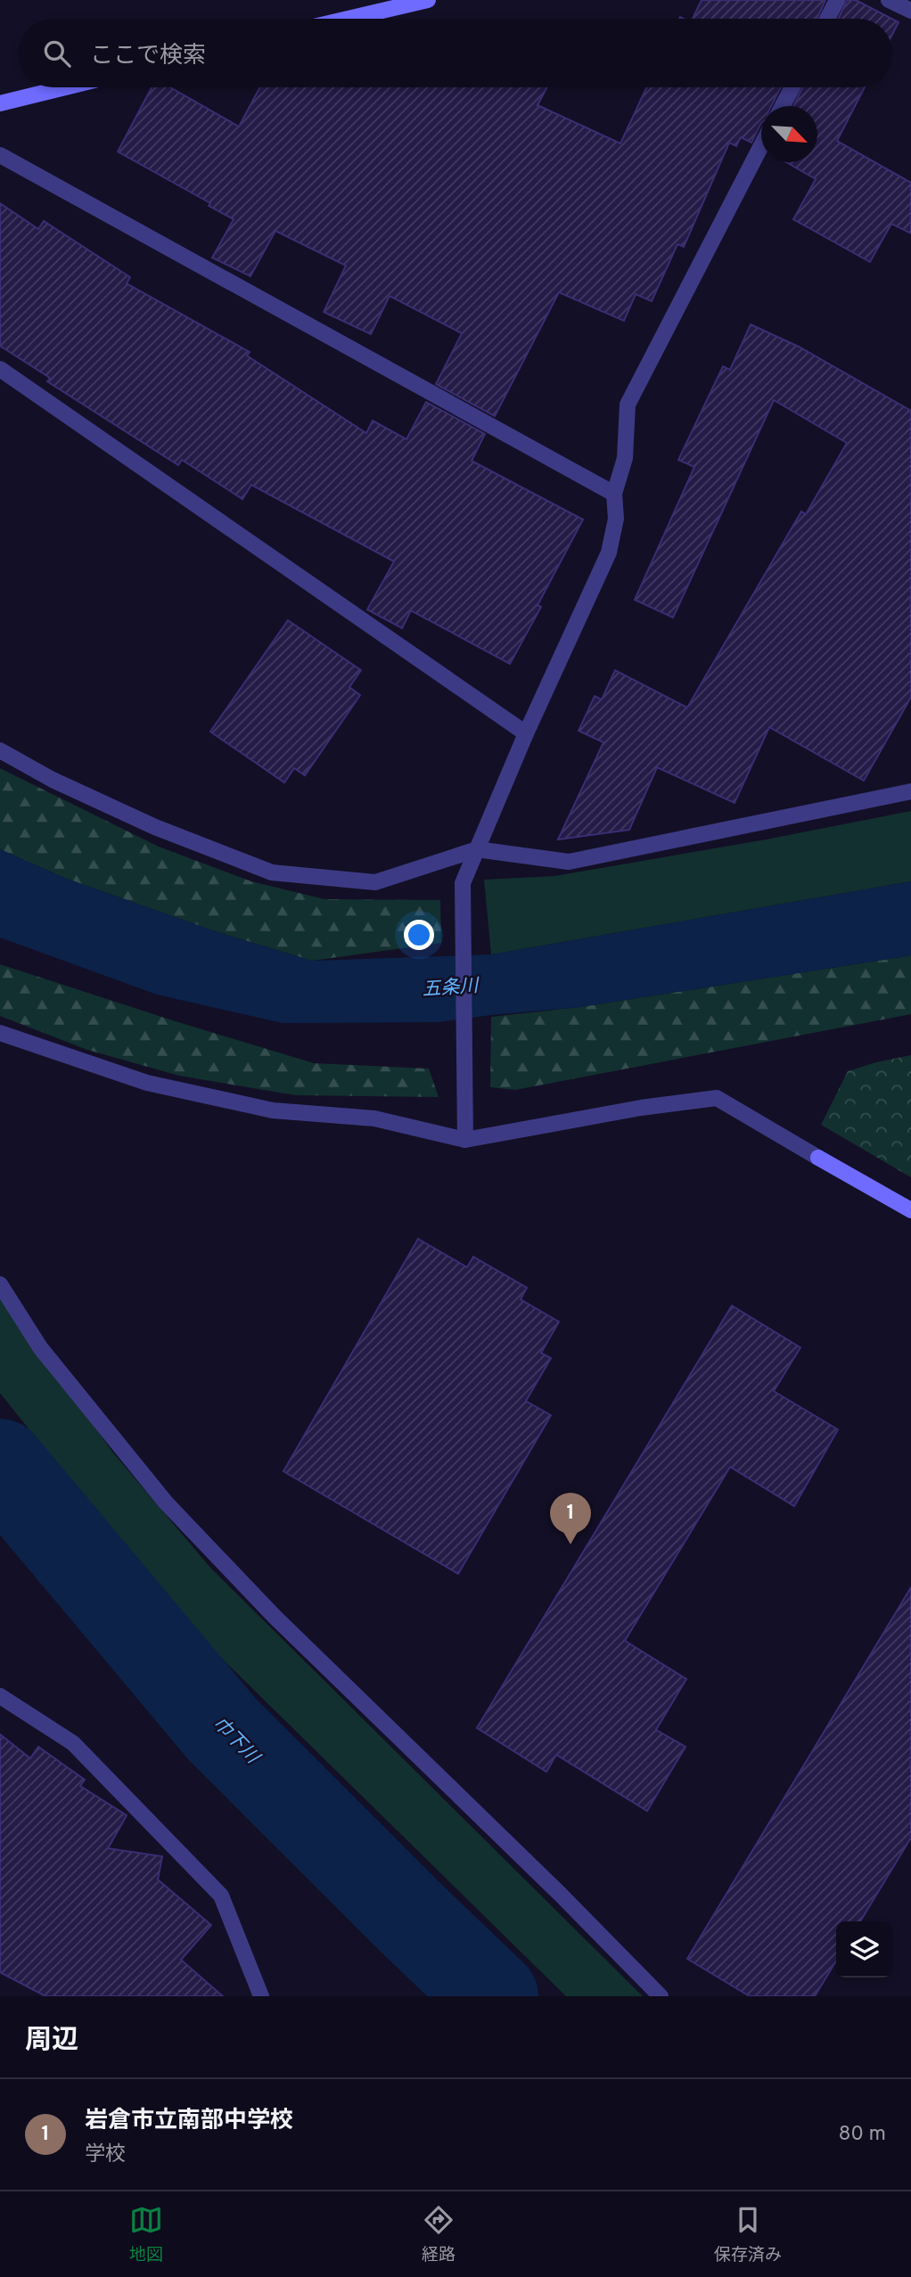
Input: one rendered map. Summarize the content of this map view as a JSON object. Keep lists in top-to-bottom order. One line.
{"water":["五条川","巾下川"],"north":"bottom right","page":{"search":"ここで検索","pins":"1","heading":"周辺","list":[{"mark":"1","name":"岩倉市立南部中学校","note":"学校","value":"80 m"}],"nav":["地図","経路","保存済み"]}}
